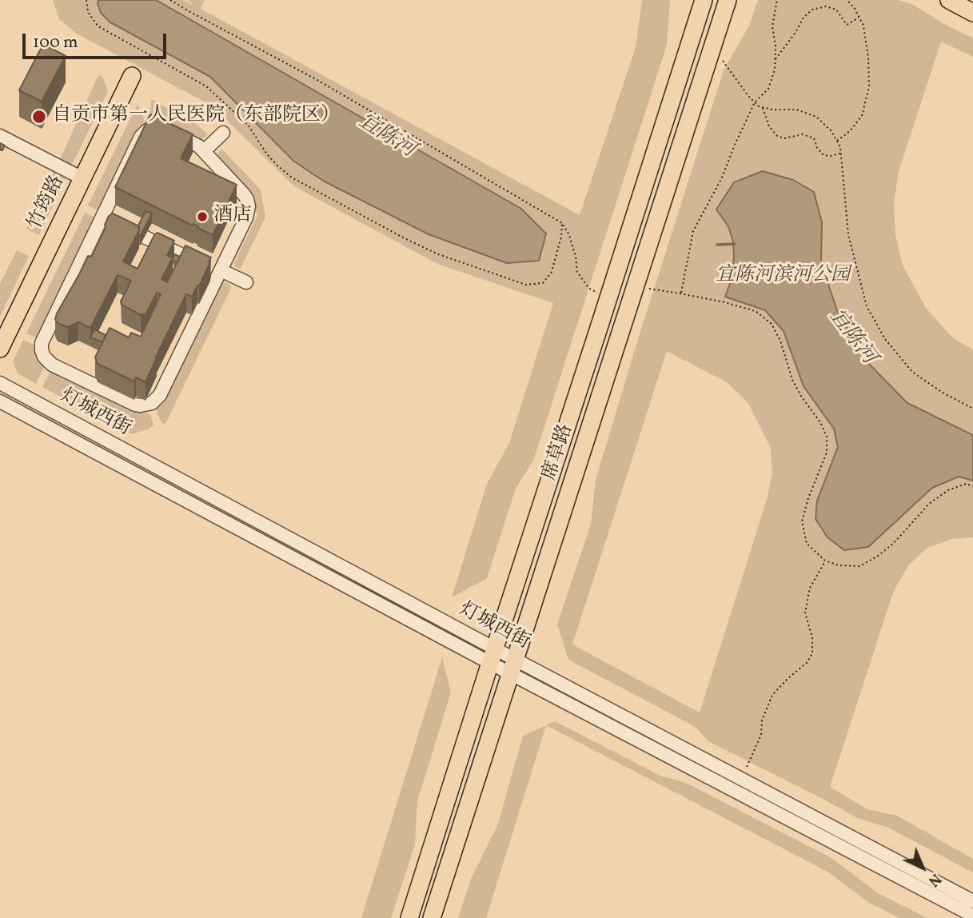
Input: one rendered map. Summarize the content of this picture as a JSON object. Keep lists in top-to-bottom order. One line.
{"streets":{"main road":["竹筠路","席草路"],"street":["灯城西街"]},"crossings":[["灯城西街","席草路"]],"water":["宜陈河"],"parks":["宜陈河滨河公园"],"places":["自贡市第一人民医院（东部院区）","酒店"],"scale_bar":"100 m","north":"bottom right"}
